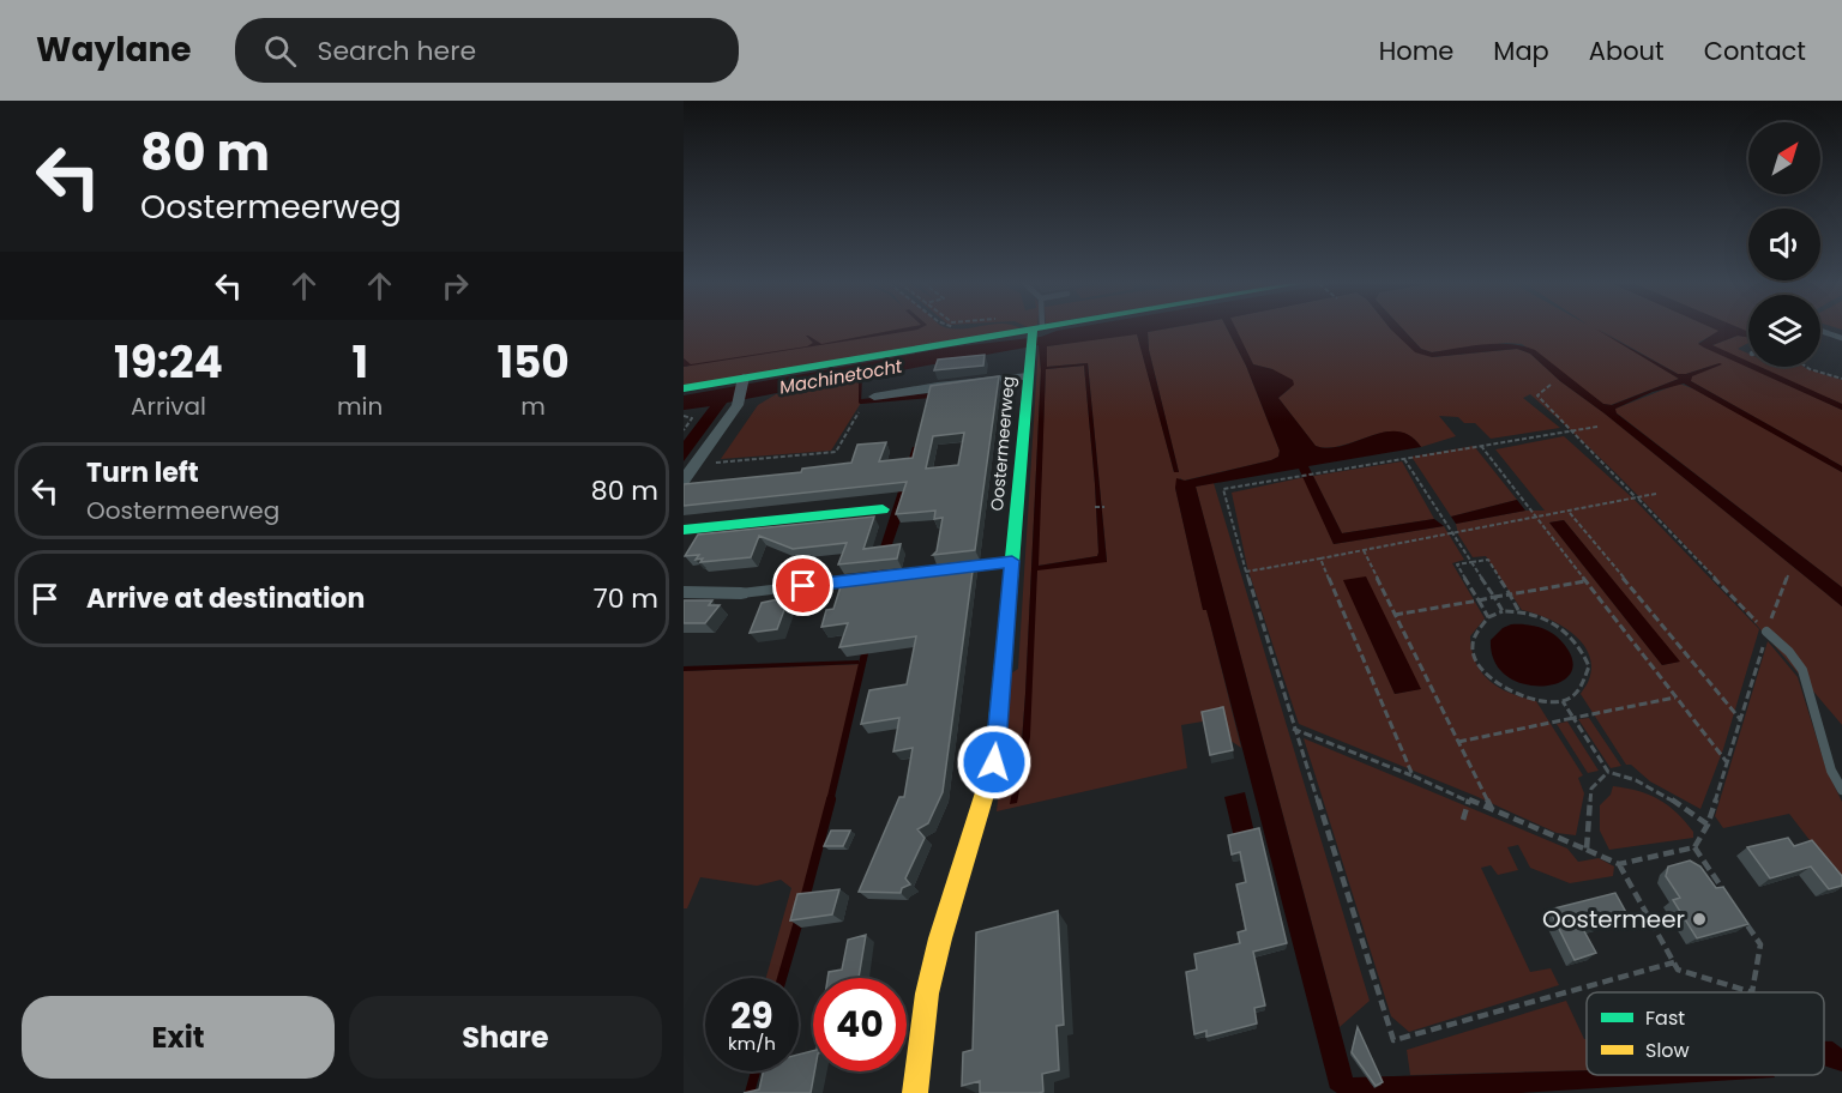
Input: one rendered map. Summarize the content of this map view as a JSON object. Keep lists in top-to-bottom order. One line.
{"streets":{"street":["Oostermeerweg"]},"water":["Machinetocht"],"places":["Oostermeer"],"legend":["Fast","Slow"],"north":"top right","page":{"header":"Waylane","search":"Search here","nav":["Home","Map","About","Contact"],"turn":["80 m","Oostermeerweg"],"eta":["19:24","Arrival","1","min","150","m"],"list":[{"name":"Turn left","note":"Oostermeerweg","value":"80 m"},{"name":"Arrive at destination","value":"70 m"}],"speed":"29 km/h","limit":"40","buttons":["Exit","Share"]}}
